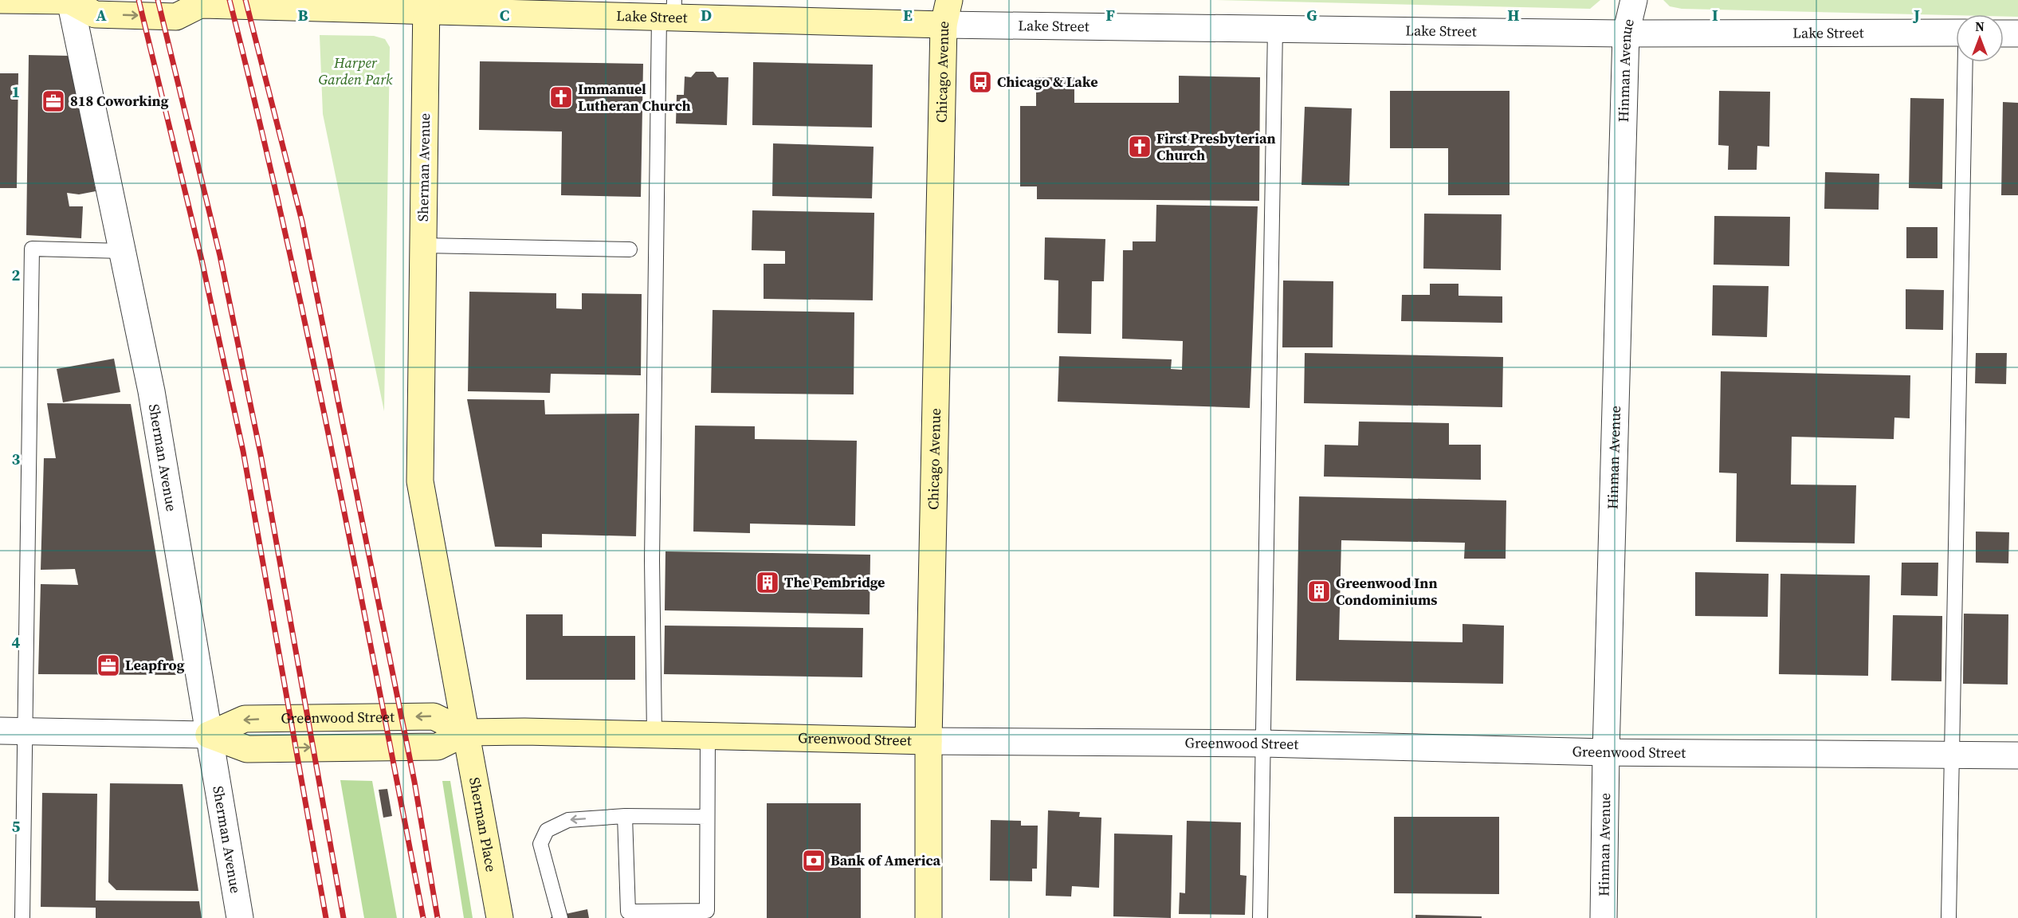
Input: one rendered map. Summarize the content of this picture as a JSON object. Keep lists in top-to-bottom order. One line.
{"streets":{"street":["Lake Street","Chicago Avenue","Hinman Avenue","Sherman Avenue","Greenwood Street","Sherman Place"]},"crossings":[["Lake Street","Chicago Avenue"],["Lake Street","Hinman Avenue"],["Lake Street","Sherman Avenue"],["Chicago Avenue","Greenwood Street"],["Hinman Avenue","Greenwood Street"],["Sherman Avenue","Greenwood Street"],["Sherman Avenue","Sherman Place"],["Greenwood Street","Sherman Place"]],"parks":["Harper Garden Park"],"places":{"bus stop":["Chicago & Lake"],"church":["Immanuel Lutheran Church","First Presbyterian Church"],"office":["818 Coworking","Leapfrog"],"building":["The Pembridge","Greenwood Inn Condominiums"],"bank":["Bank of America"]},"north":"top","grid":{"columns":["A","B","C","D","E","F","G","H","I","J"],"rows":["1","2","3","4","5"]}}
